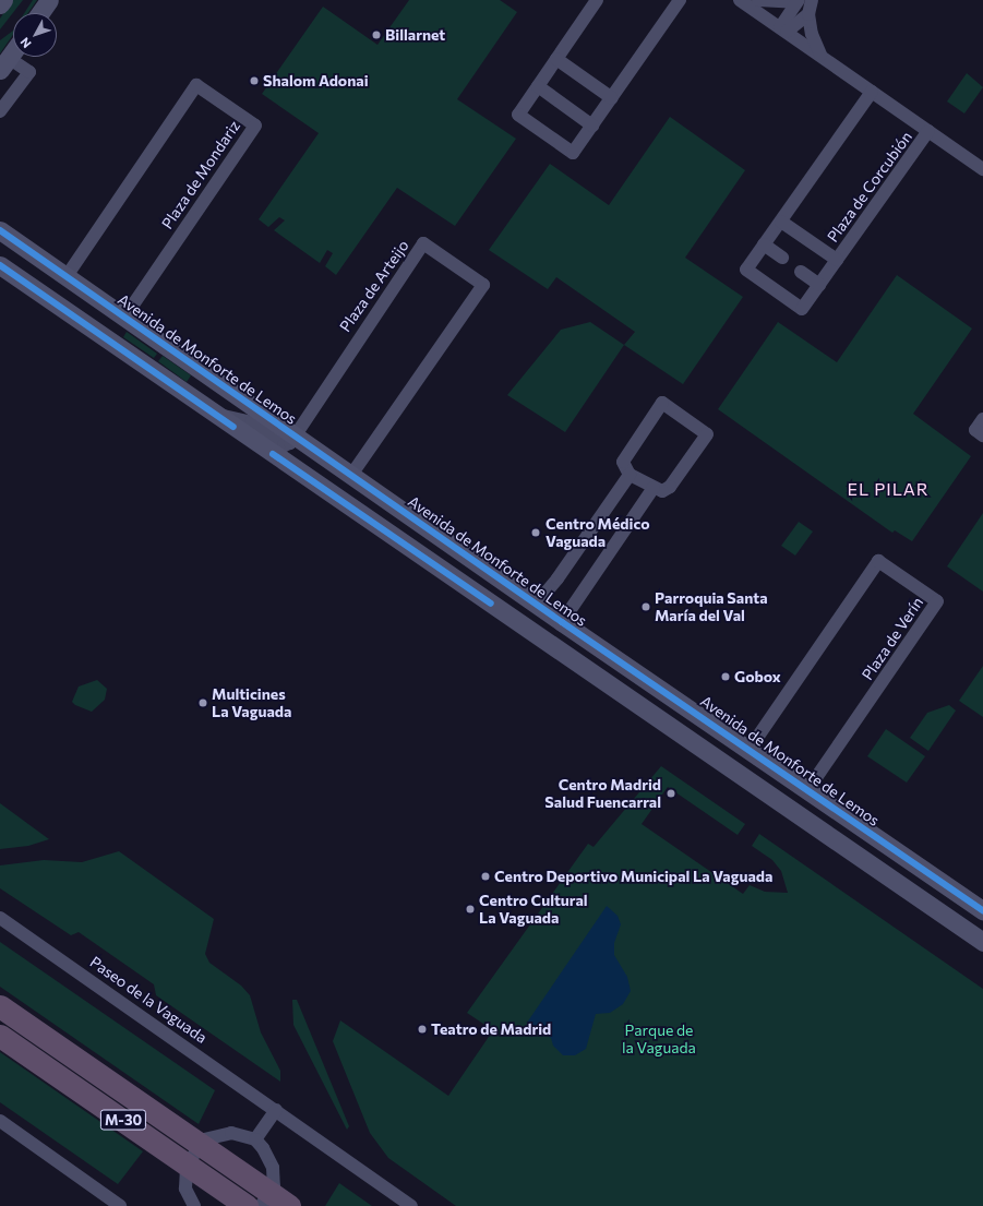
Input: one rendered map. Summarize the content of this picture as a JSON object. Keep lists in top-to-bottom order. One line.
{"streets":{"highway":["M-30"],"street":["Plaza de Mondariz","Plaza de Corcubión","Plaza de Arteijo","Avenida de Monforte de Lemos","Plaza de Verín","Paseo de la Vaguada"]},"crossings":[["Plaza de Mondariz","Avenida de Monforte de Lemos"],["Plaza de Arteijo","Avenida de Monforte de Lemos"],["Avenida de Monforte de Lemos","Plaza de Verín"]],"districts":["EL PILAR"],"parks":["Parque de la Vaguada"],"places":["Billarnet","Shalom Adonai","Centro Médico Vaguada","Parroquia Santa María del Val","Gobox","Multicines La Vaguada","Centro Madrid Salud Fuencarral","Centro Deportivo Municipal La Vaguada","Centro Cultural La Vaguada","Teatro de Madrid"],"north":"bottom left"}
